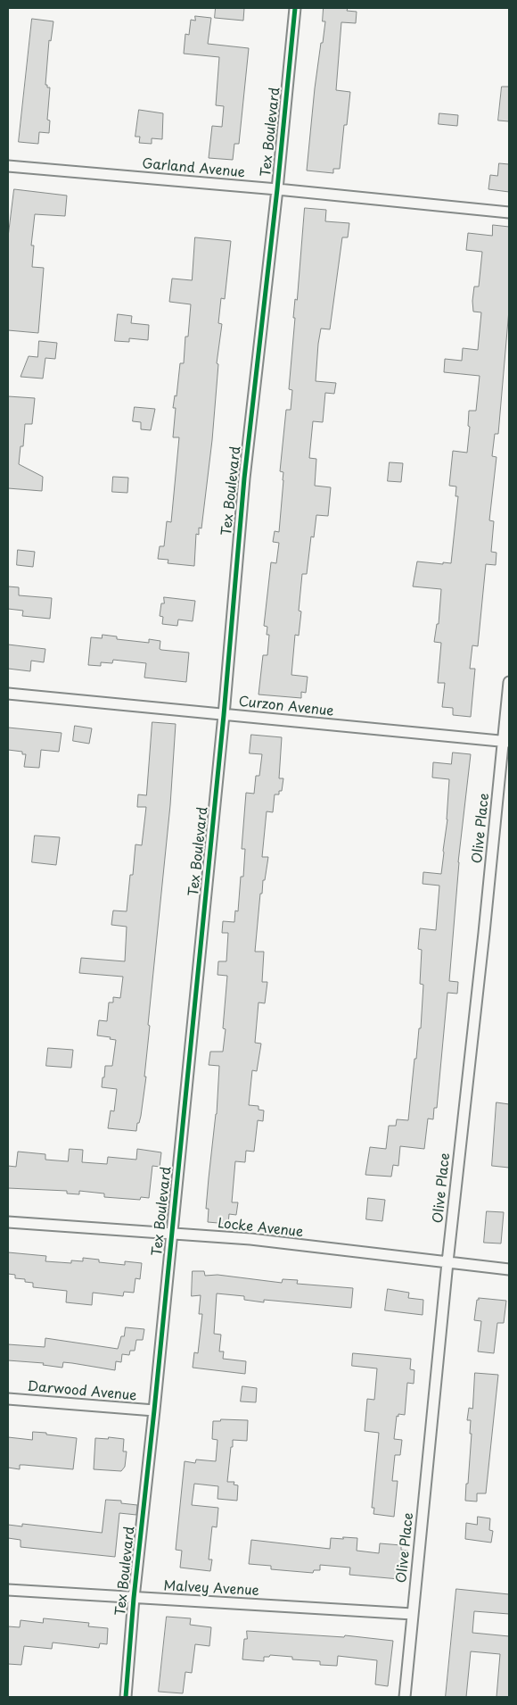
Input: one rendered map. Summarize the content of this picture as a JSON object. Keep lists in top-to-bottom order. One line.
{"streets":{"street":["Tex Boulevard","Garland Avenue","Curzon Avenue","Olive Place","Locke Avenue","Darwood Avenue","Malvey Avenue"]},"crossings":[["Tex Boulevard","Garland Avenue"],["Tex Boulevard","Curzon Avenue"],["Tex Boulevard","Locke Avenue"],["Tex Boulevard","Darwood Avenue"],["Tex Boulevard","Malvey Avenue"],["Curzon Avenue","Olive Place"],["Olive Place","Locke Avenue"],["Olive Place","Malvey Avenue"]]}
